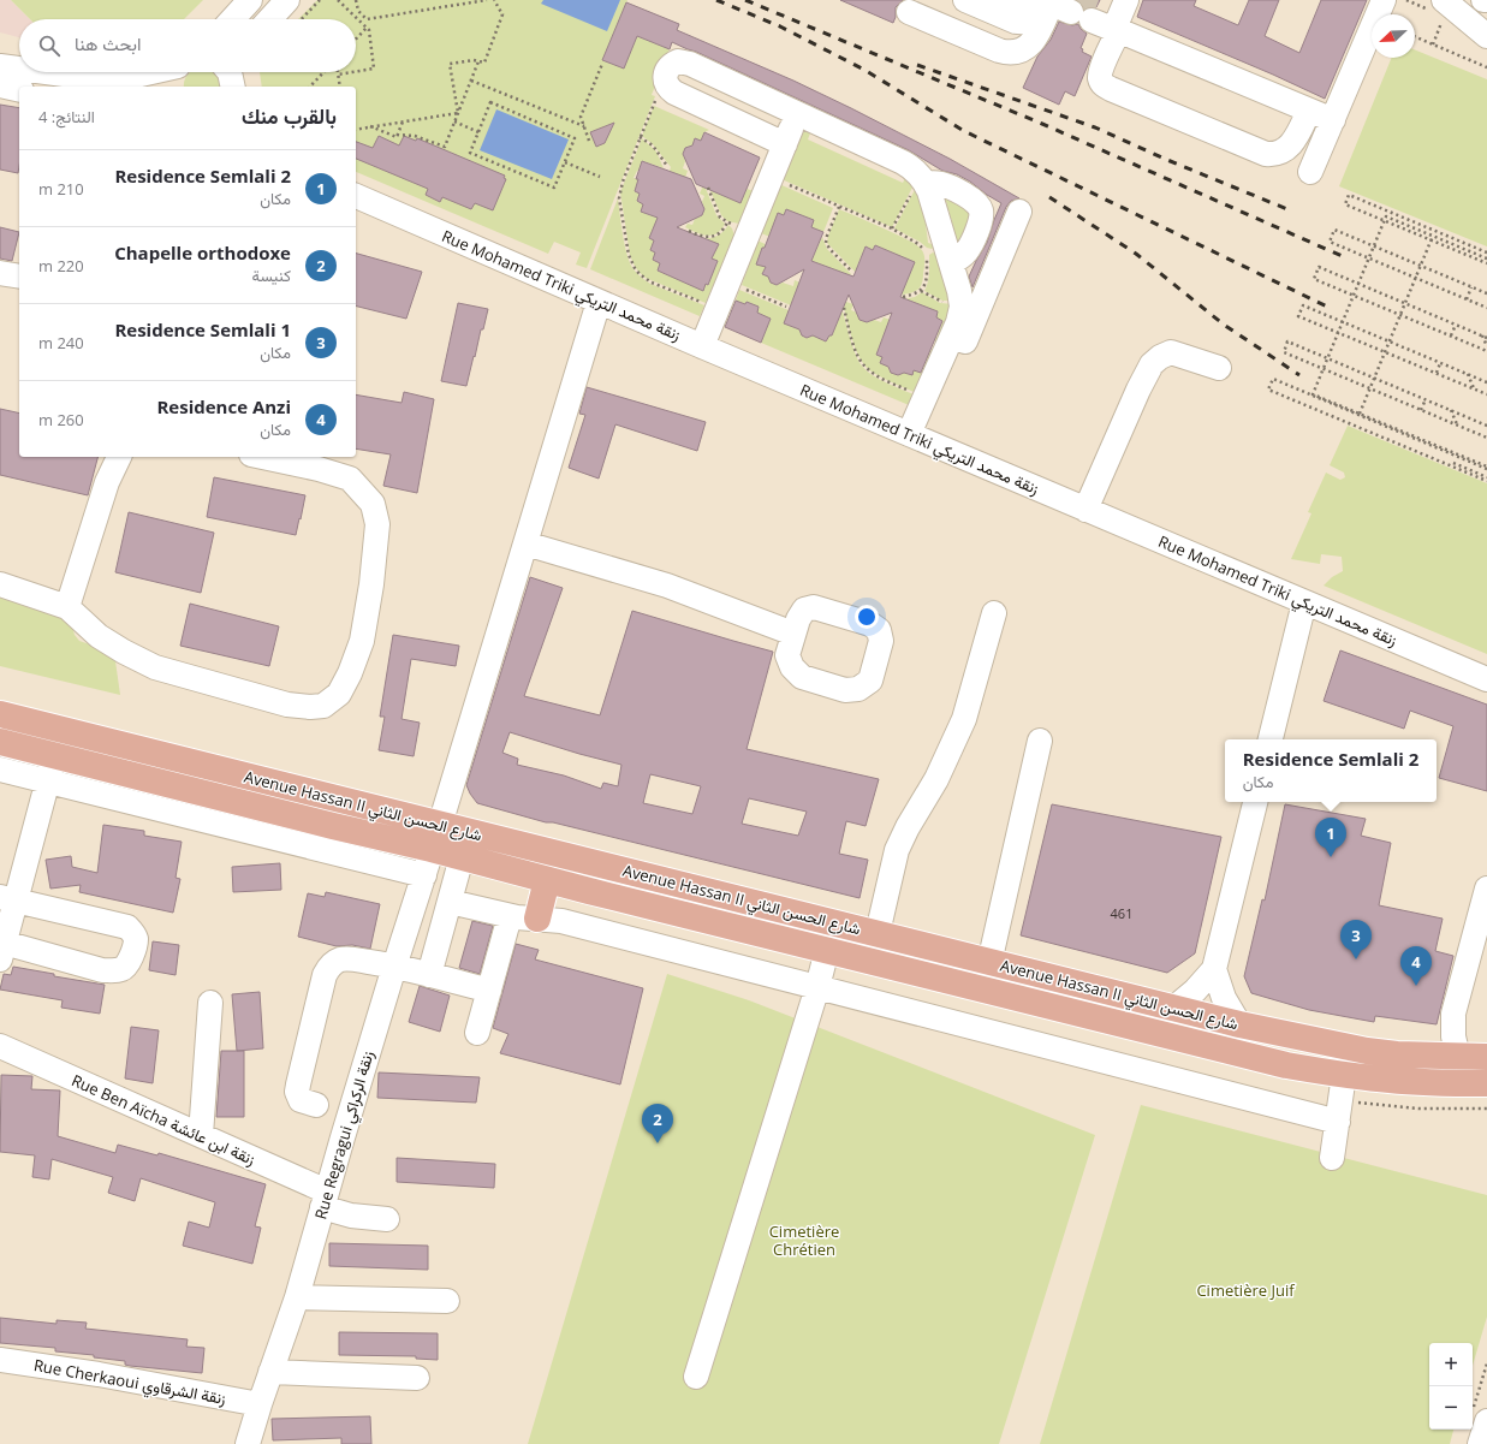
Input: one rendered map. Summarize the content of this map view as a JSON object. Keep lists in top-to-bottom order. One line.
{"streets":{"main road":["Avenue Hassan II شارع الحسن الثاني"],"street":["Rue Mohamed Triki زنقة محمد التريكي","Rue Ben Aïcha زنقة ابن عائشة","Rue Regragui زنقة الركراكي","Rue Cherkaoui زنقة الشرقاوي"]},"crossings":[["Rue Mohamed Triki زنقة محمد التريكي","Rue Regragui زنقة الركراكي"],["Avenue Hassan II شارع الحسن الثاني","Rue Regragui زنقة الركراكي"],["Rue Ben Aïcha زنقة ابن عائشة","Rue Regragui زنقة الركراكي"],["Rue Regragui زنقة الركراكي","Rue Cherkaoui زنقة الشرقاوي"]],"parks":["Cimetière Chrétien","Cimetière Juif"],"house_numbers":["461"],"north":"bottom left","page":{"search":"ابحث هنا","heading":["بالقرب منك","النتائج: 4"],"list":[{"mark":"1","name":"Residence Semlali 2","note":"مكان","value":"210 m"},{"mark":"2","name":"Chapelle orthodoxe","note":"كنيسة","value":"220 m"},{"mark":"3","name":"Residence Semlali 1","note":"مكان","value":"240 m"},{"mark":"4","name":"Residence Anzi","note":"مكان","value":"260 m"}],"popup":["Residence Semlali 2","مكان"],"pins":["1","3","4","2"],"map_buttons":["+","−"]}}
